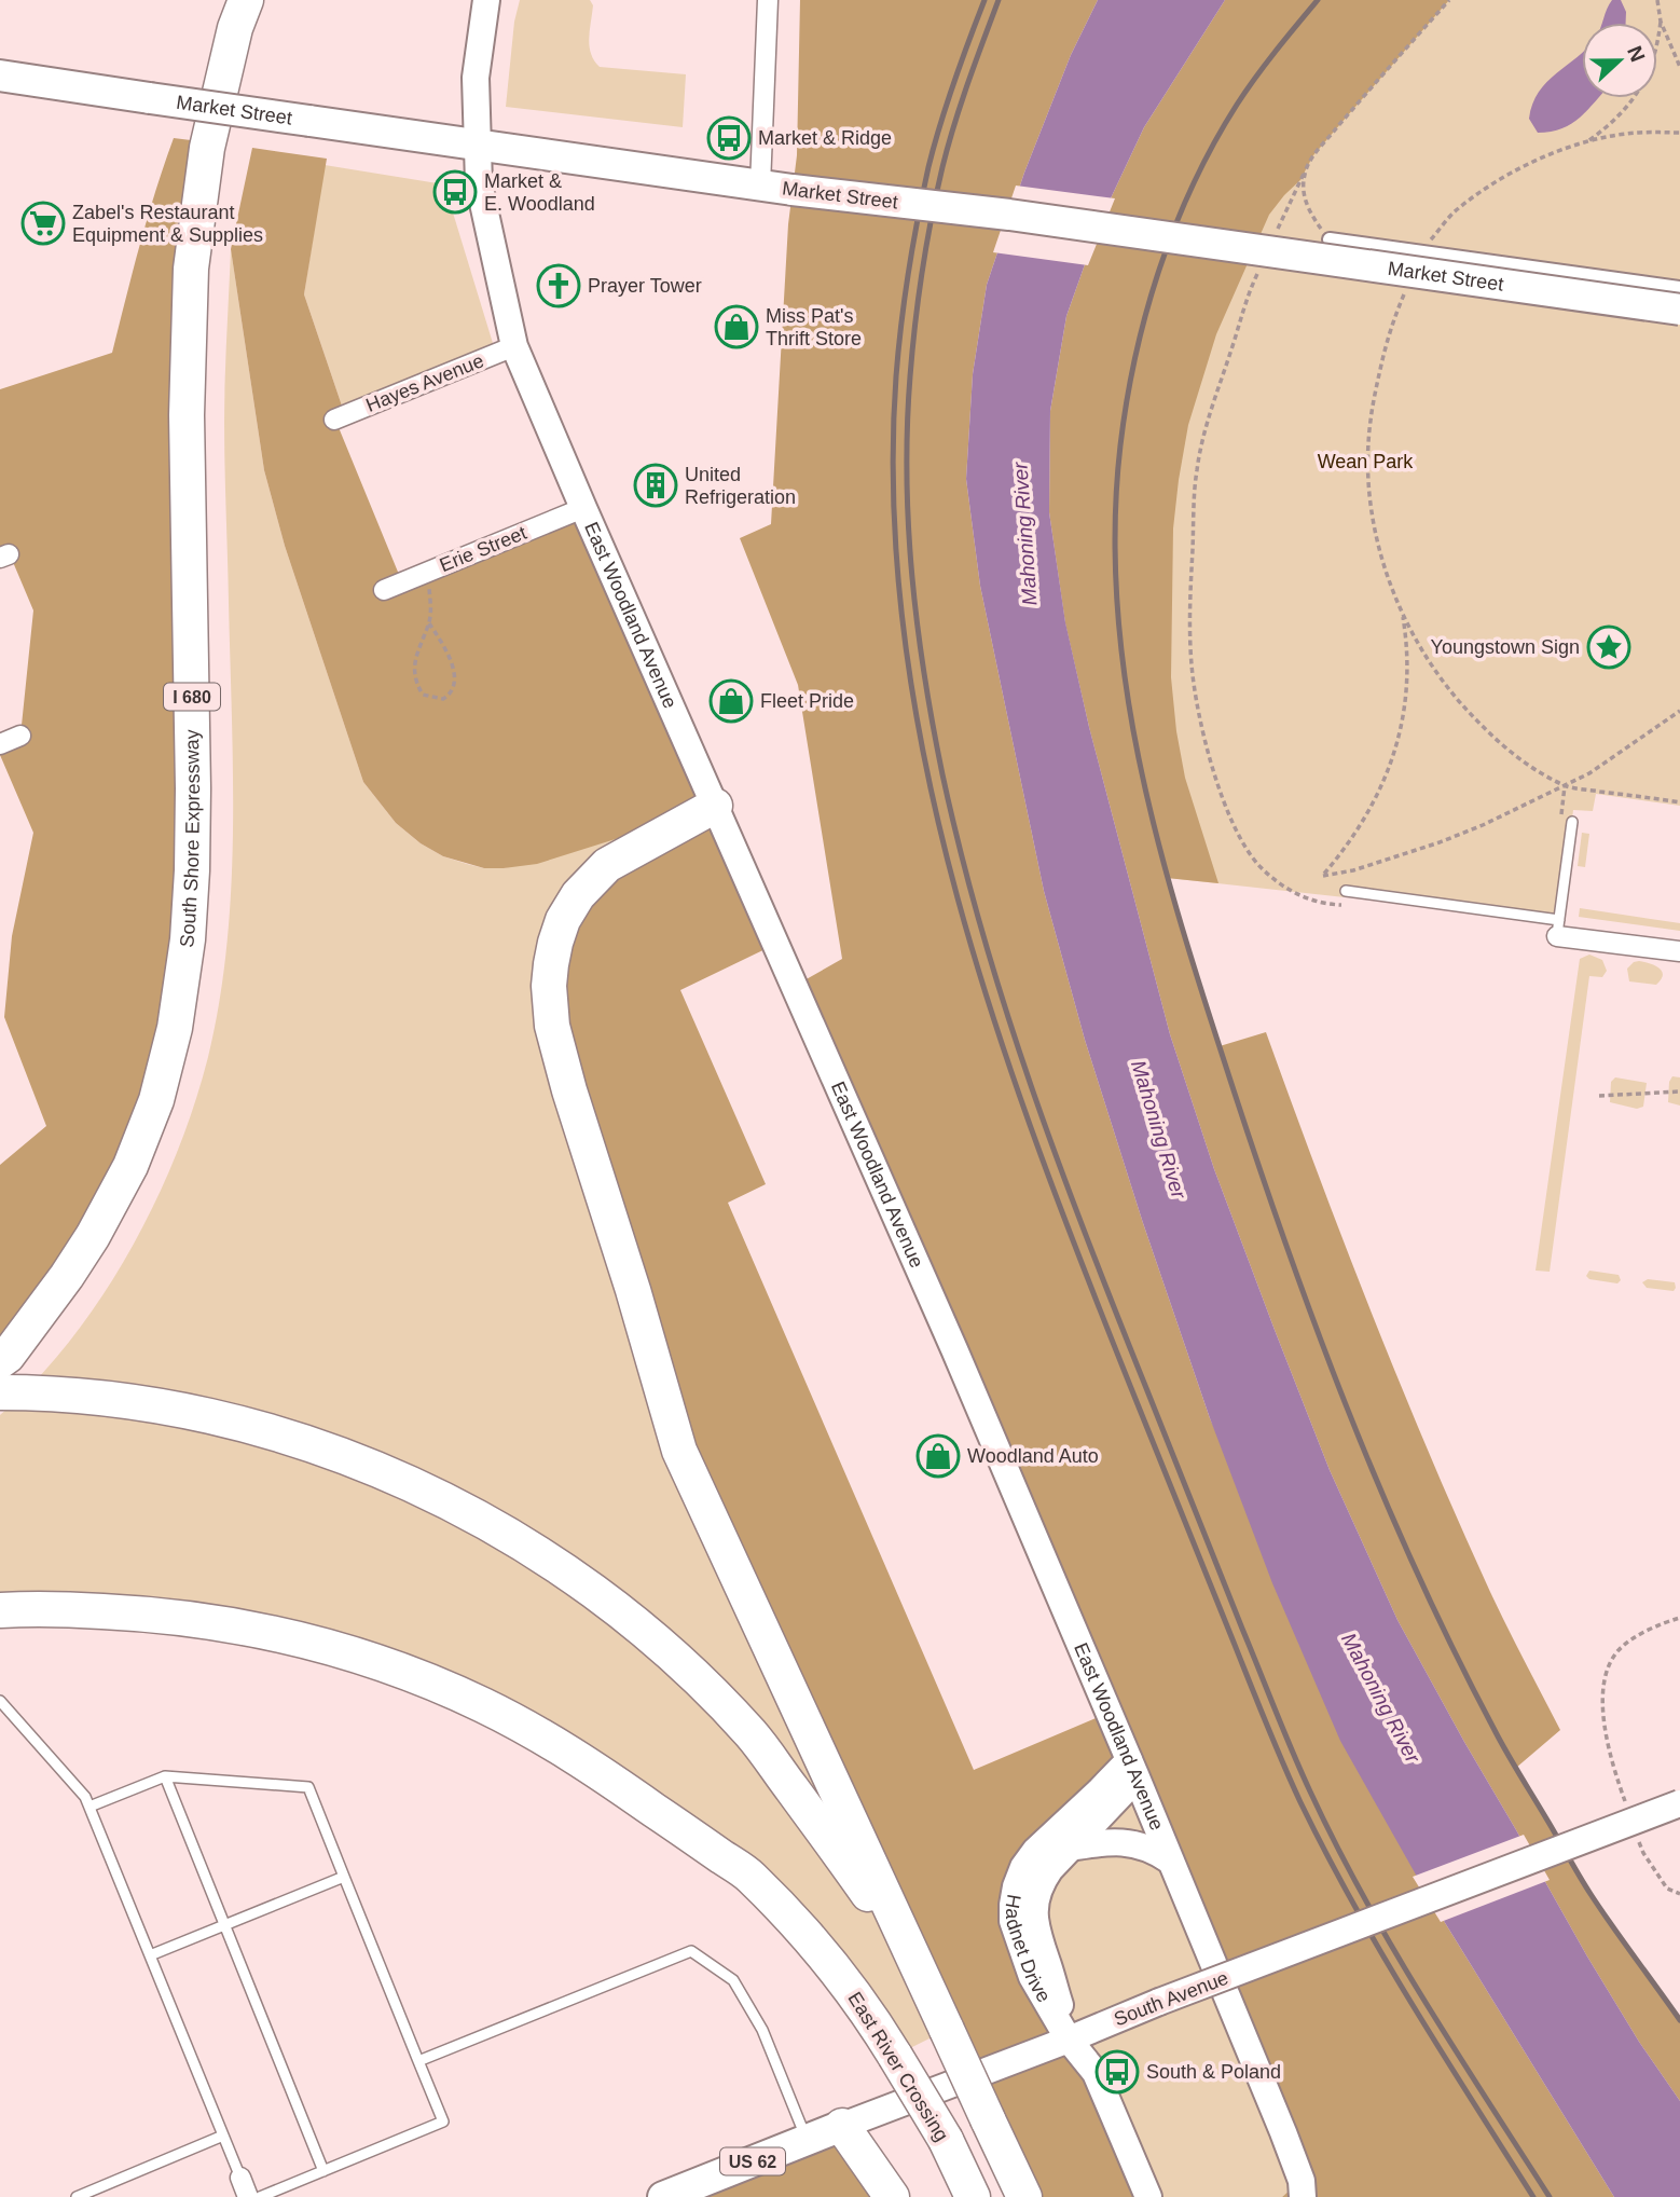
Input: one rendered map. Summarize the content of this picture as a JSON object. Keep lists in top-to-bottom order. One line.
{"streets":{"highway":["I 680","South Shore Expressway","East River Crossing"],"main road":["Market Street","East Woodland Avenue","Hadnet Drive","South Avenue","US 62"],"street":["Hayes Avenue","Erie Street"]},"crossings":[["Market Street","East Woodland Avenue"],["Hayes Avenue","East Woodland Avenue"],["Erie Street","East Woodland Avenue"],["East Woodland Avenue","Hadnet Drive"],["Hadnet Drive","South Avenue"]],"water":["Mahoning River"],"parks":["Wean Park"],"places":{"bus stop":["Market & Ridge","Market & E. Woodland","South & Poland"],"supermarket":["Zabel's Restaurant Equipment & Supplies"],"church":["Prayer Tower"],"shop":["Miss Pat's Thrift Store","Fleet Pride","Woodland Auto"],"building":["United Refrigeration"],"place":["Youngstown Sign"]},"north":"right"}
